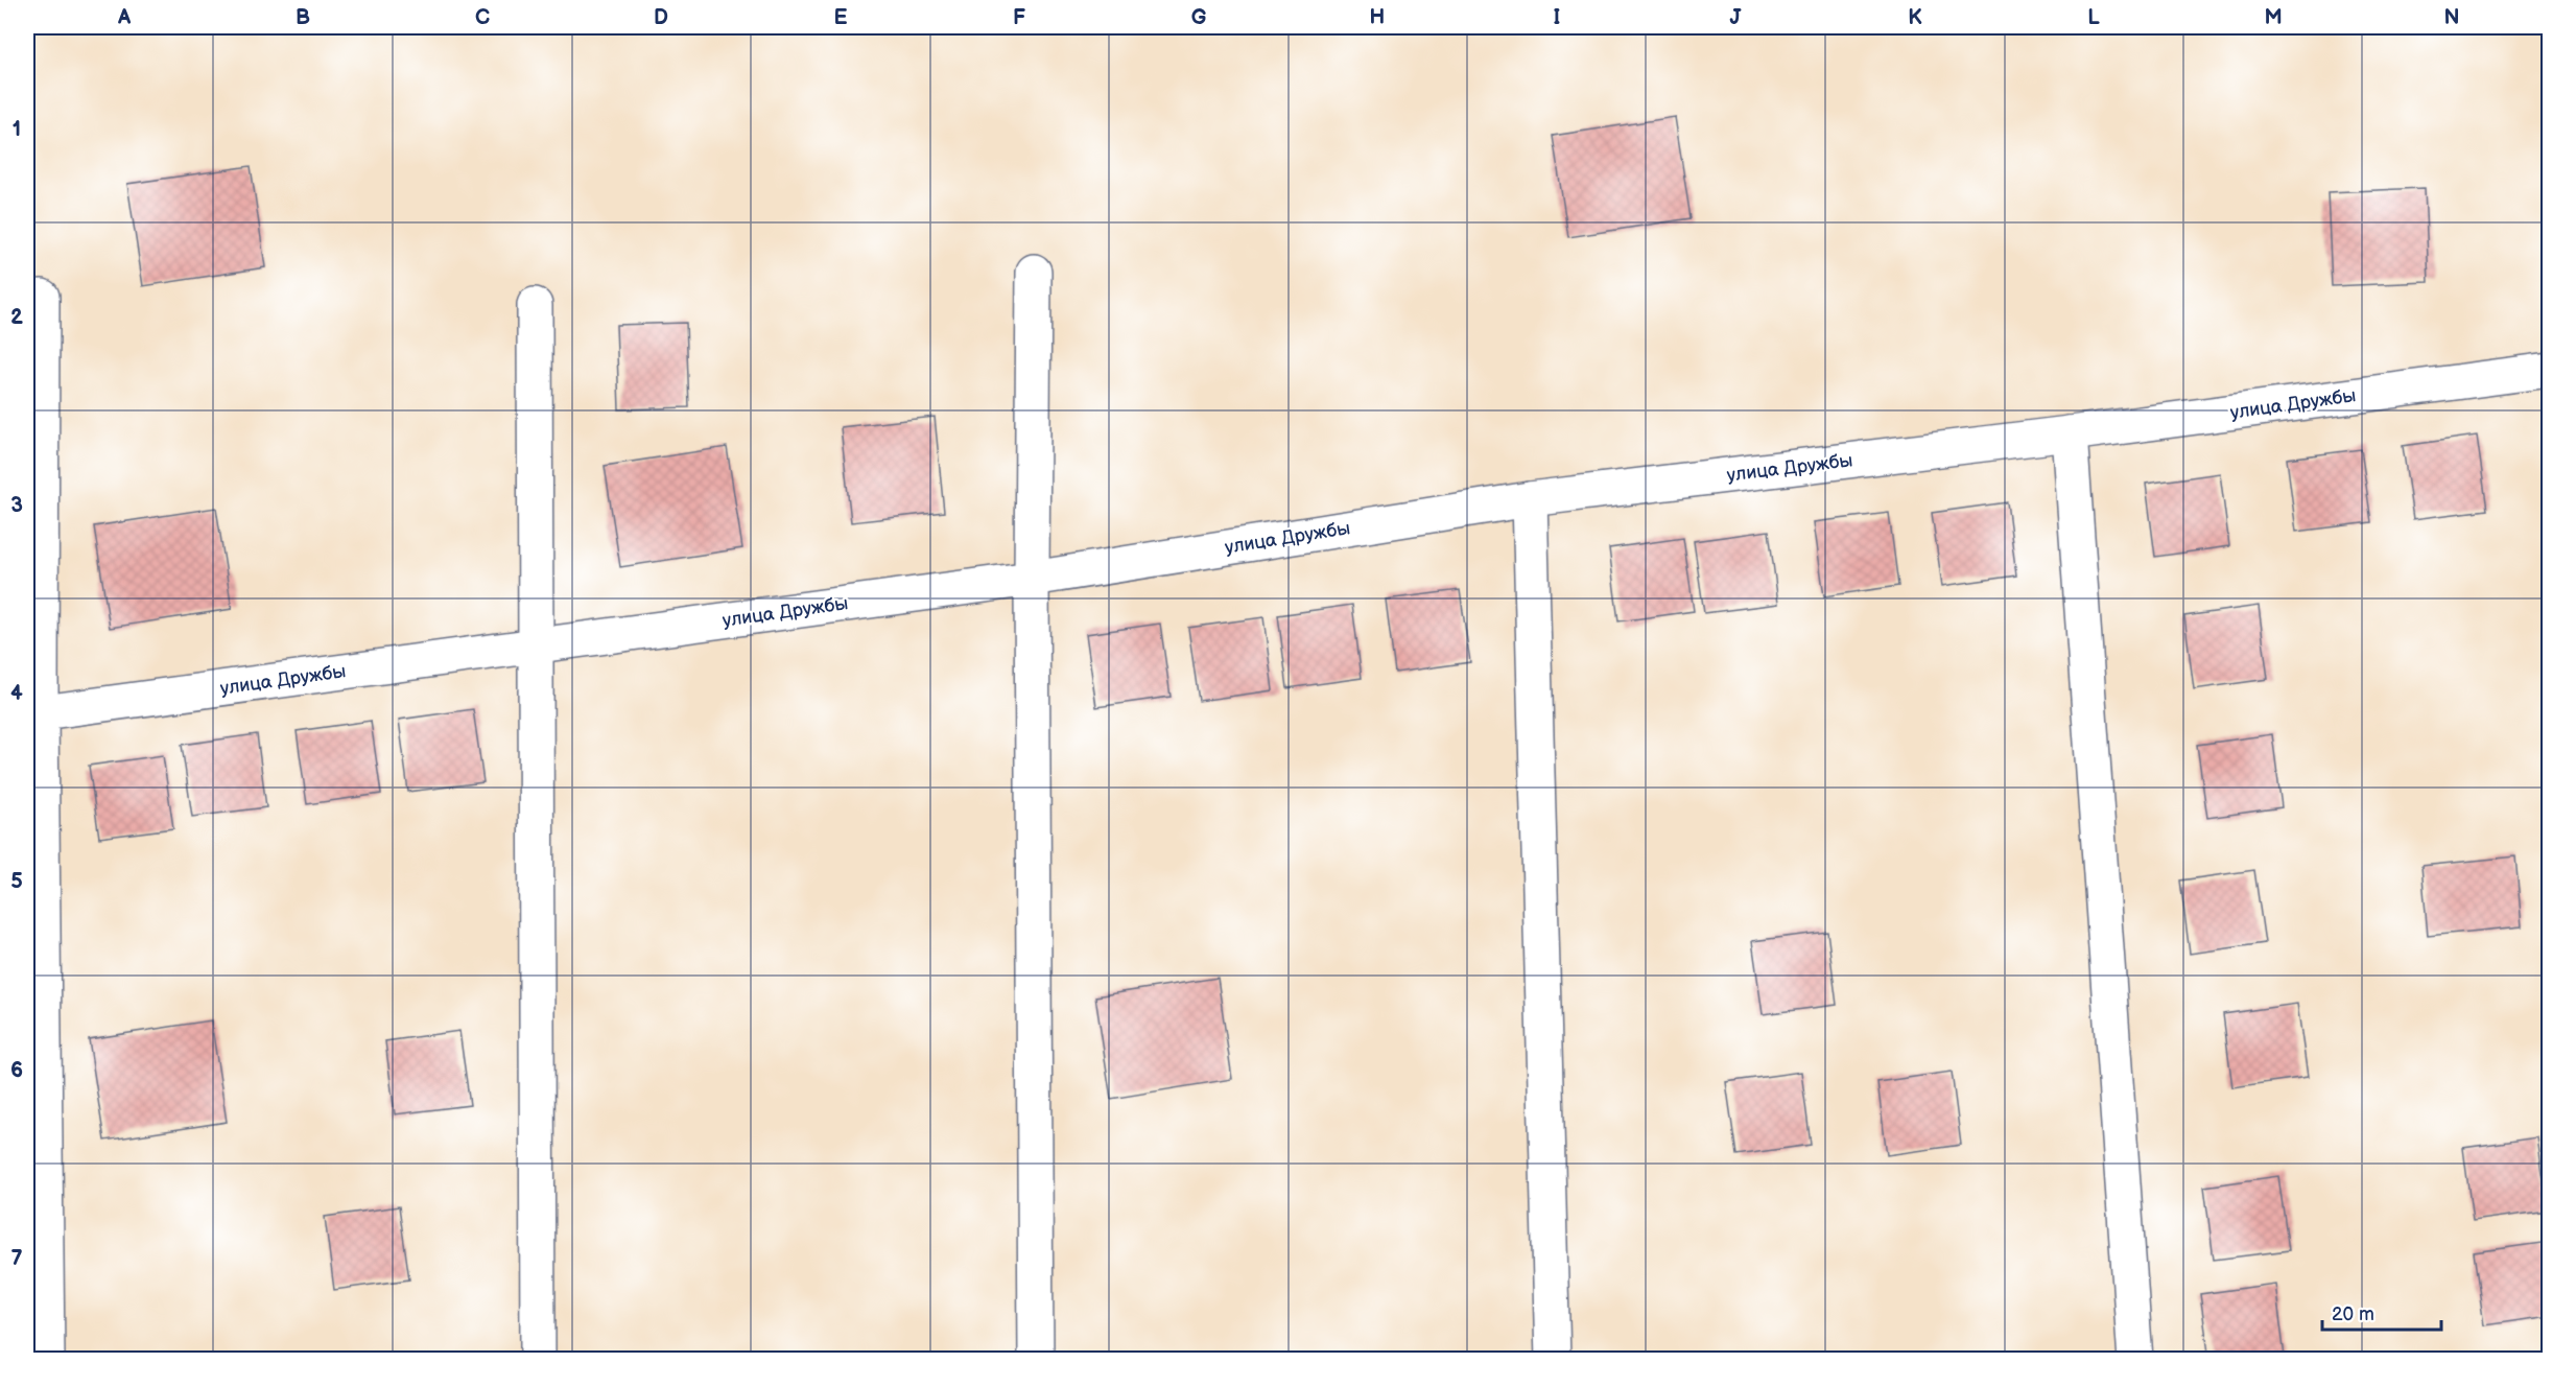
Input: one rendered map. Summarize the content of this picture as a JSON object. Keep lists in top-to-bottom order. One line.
{"streets":{"street":["улица Дружбы"]},"scale_bar":"20 m","grid":{"columns":["A","B","C","D","E","F","G","H","I","J","K","L","M","N"],"rows":["1","2","3","4","5","6","7"]}}
